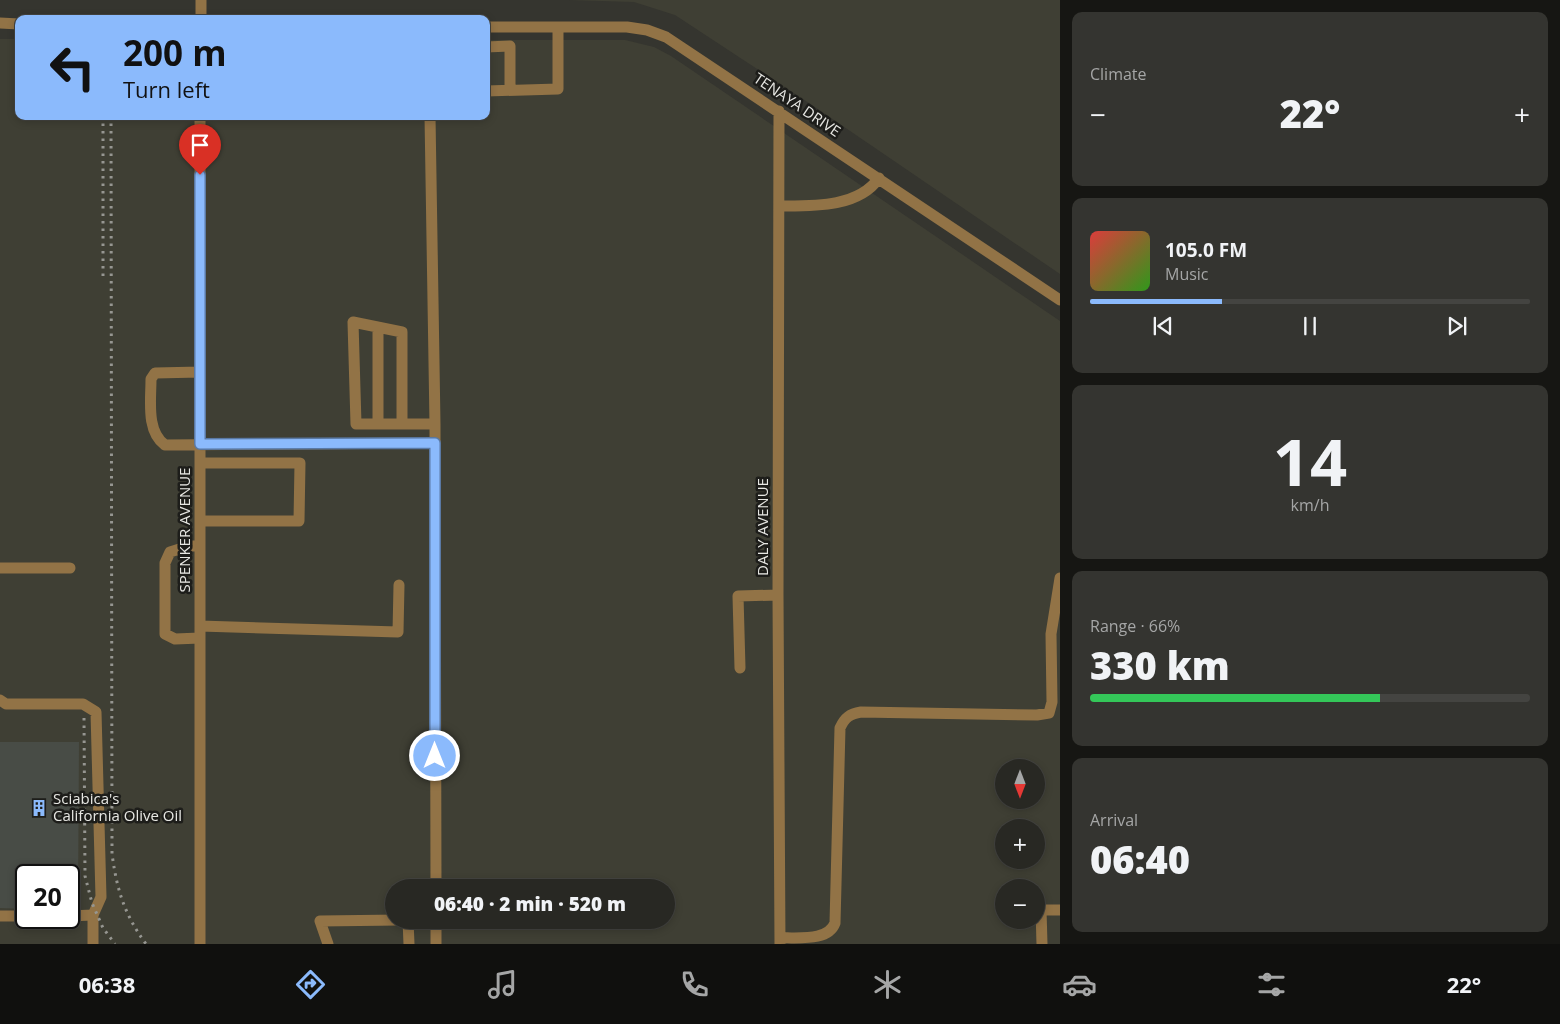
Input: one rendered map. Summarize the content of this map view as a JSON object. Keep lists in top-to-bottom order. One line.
{"streets":{"street":["TENAYA DRIVE","DALY AVENUE","SPENKER AVENUE"]},"crossings":[["TENAYA DRIVE","DALY AVENUE"]],"places":{"building":["Sciabica's California Olive Oil"]},"north":"bottom","page":{"tile":["Climate",["14","km/h"],["Range · 66%","330 km"],["Arrival","06:40"]],"turn":["200 m","Turn left"],"heat":["−","22°","+"],"song":["105.0 FM","Music"],"map_buttons":["+","−"],"limit":"20","trip":"06:40 · 2 min · 520 m","tabs":["06:38","22°"]}}
